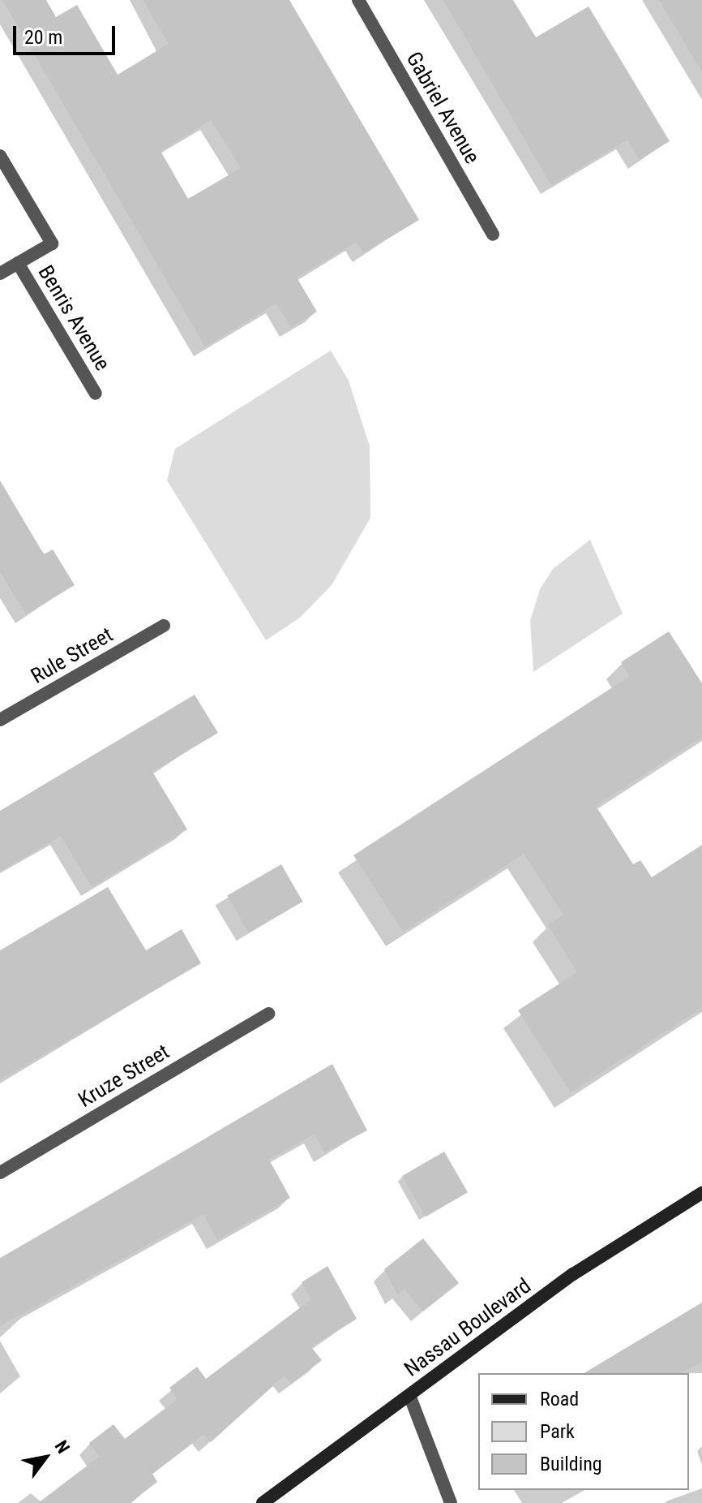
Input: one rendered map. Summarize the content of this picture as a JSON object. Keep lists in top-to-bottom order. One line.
{"streets":{"main road":["Nassau Boulevard"],"street":["Gabriel Avenue","Benris Avenue","Rule Street","Kruze Street"]},"legend":["Road","Park","Building"],"scale_bar":"20 m","north":"top right"}
